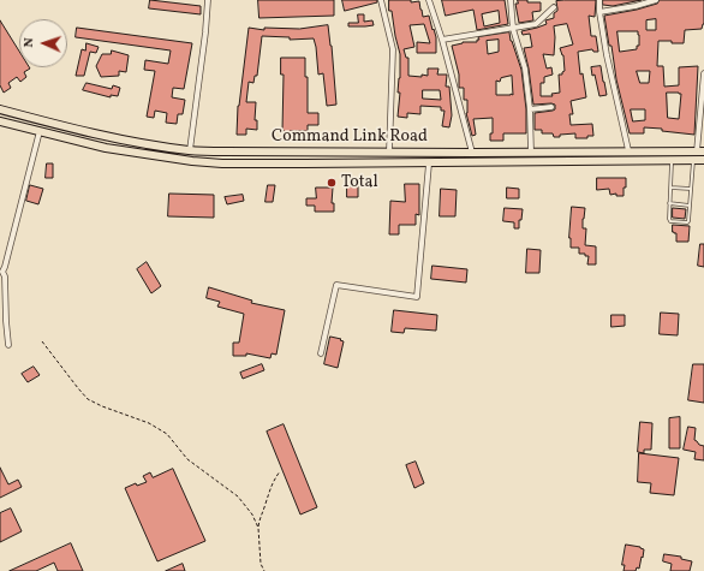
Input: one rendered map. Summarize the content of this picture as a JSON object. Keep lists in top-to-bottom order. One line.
{"streets":{"main road":["Command Link Road"]},"places":["Total"],"north":"left"}
